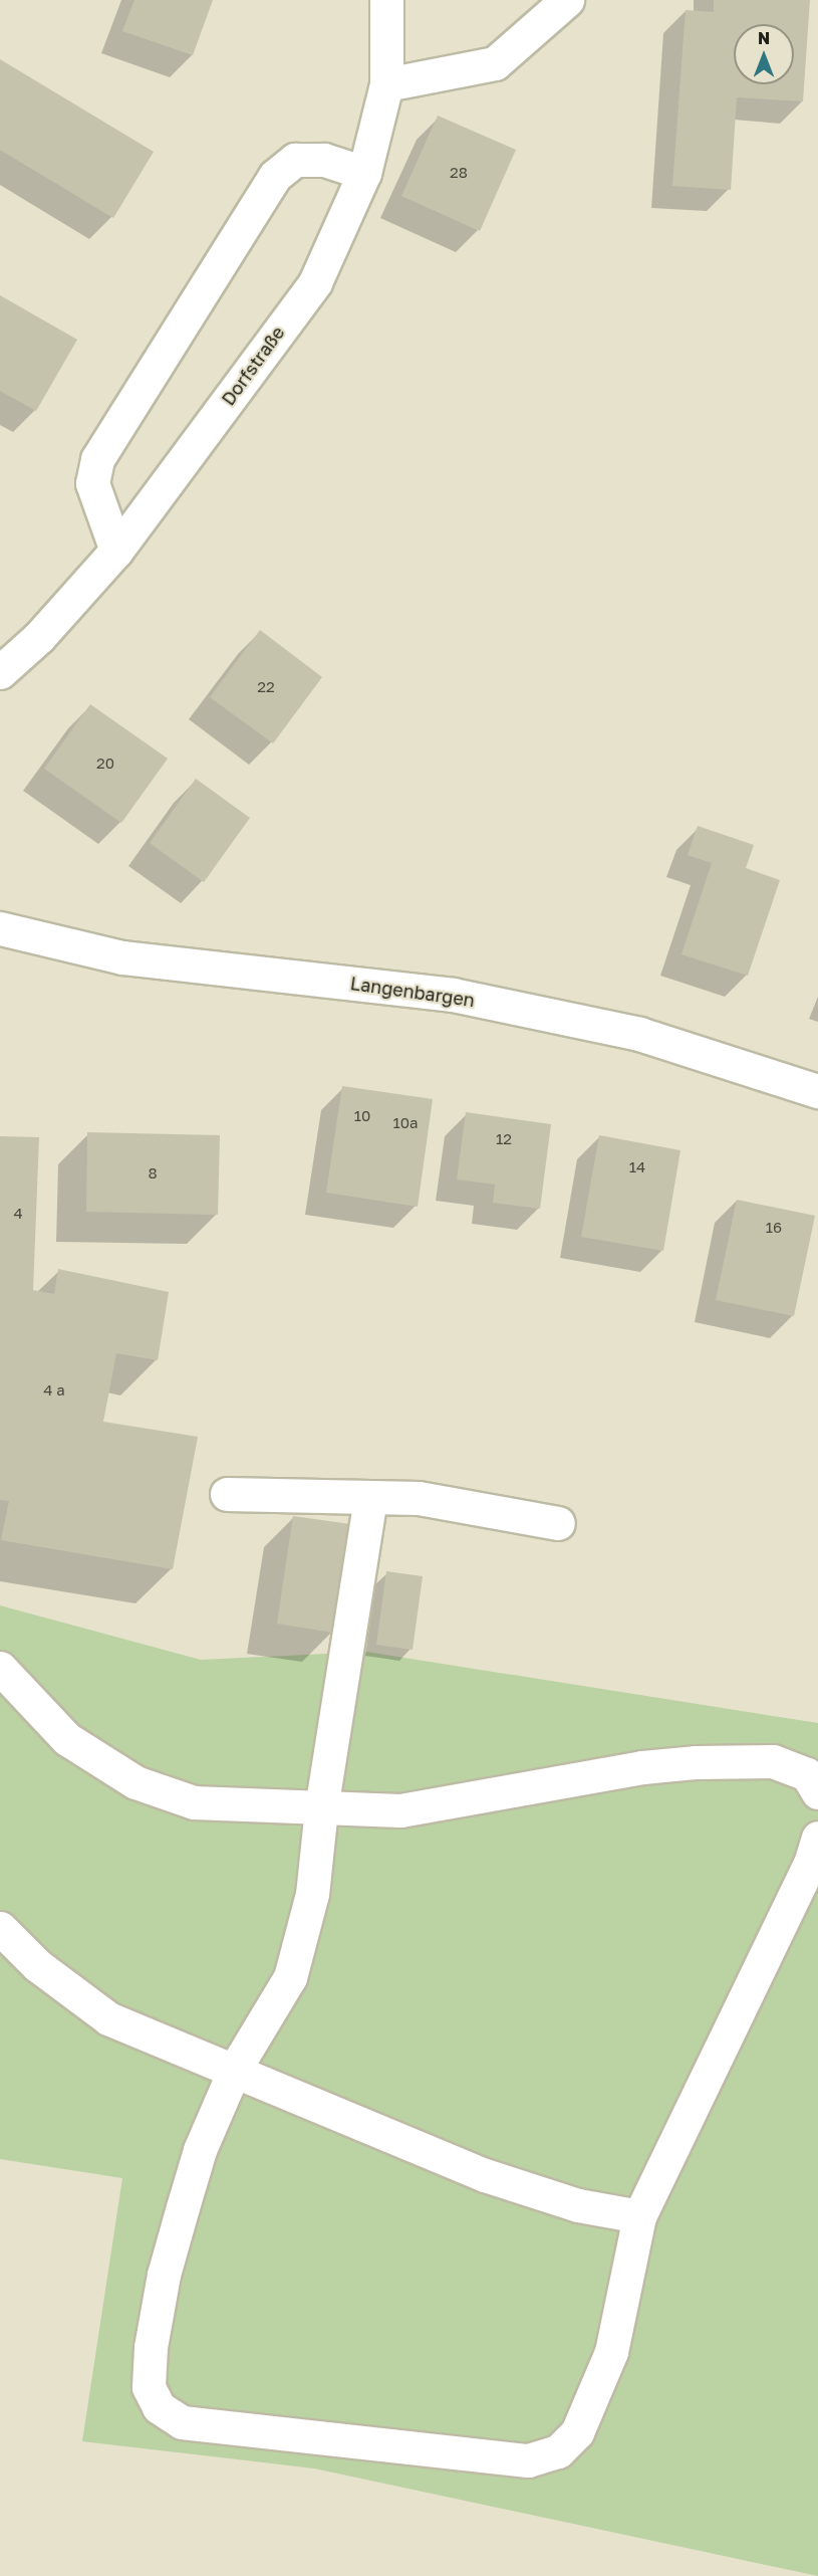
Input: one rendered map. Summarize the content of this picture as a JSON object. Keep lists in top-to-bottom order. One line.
{"streets":{"street":["Dorfstraße","Langenbargen"]},"house_numbers":["28","22","20","10","10a","12","14","8","4","16","4 a"],"north":"top"}
